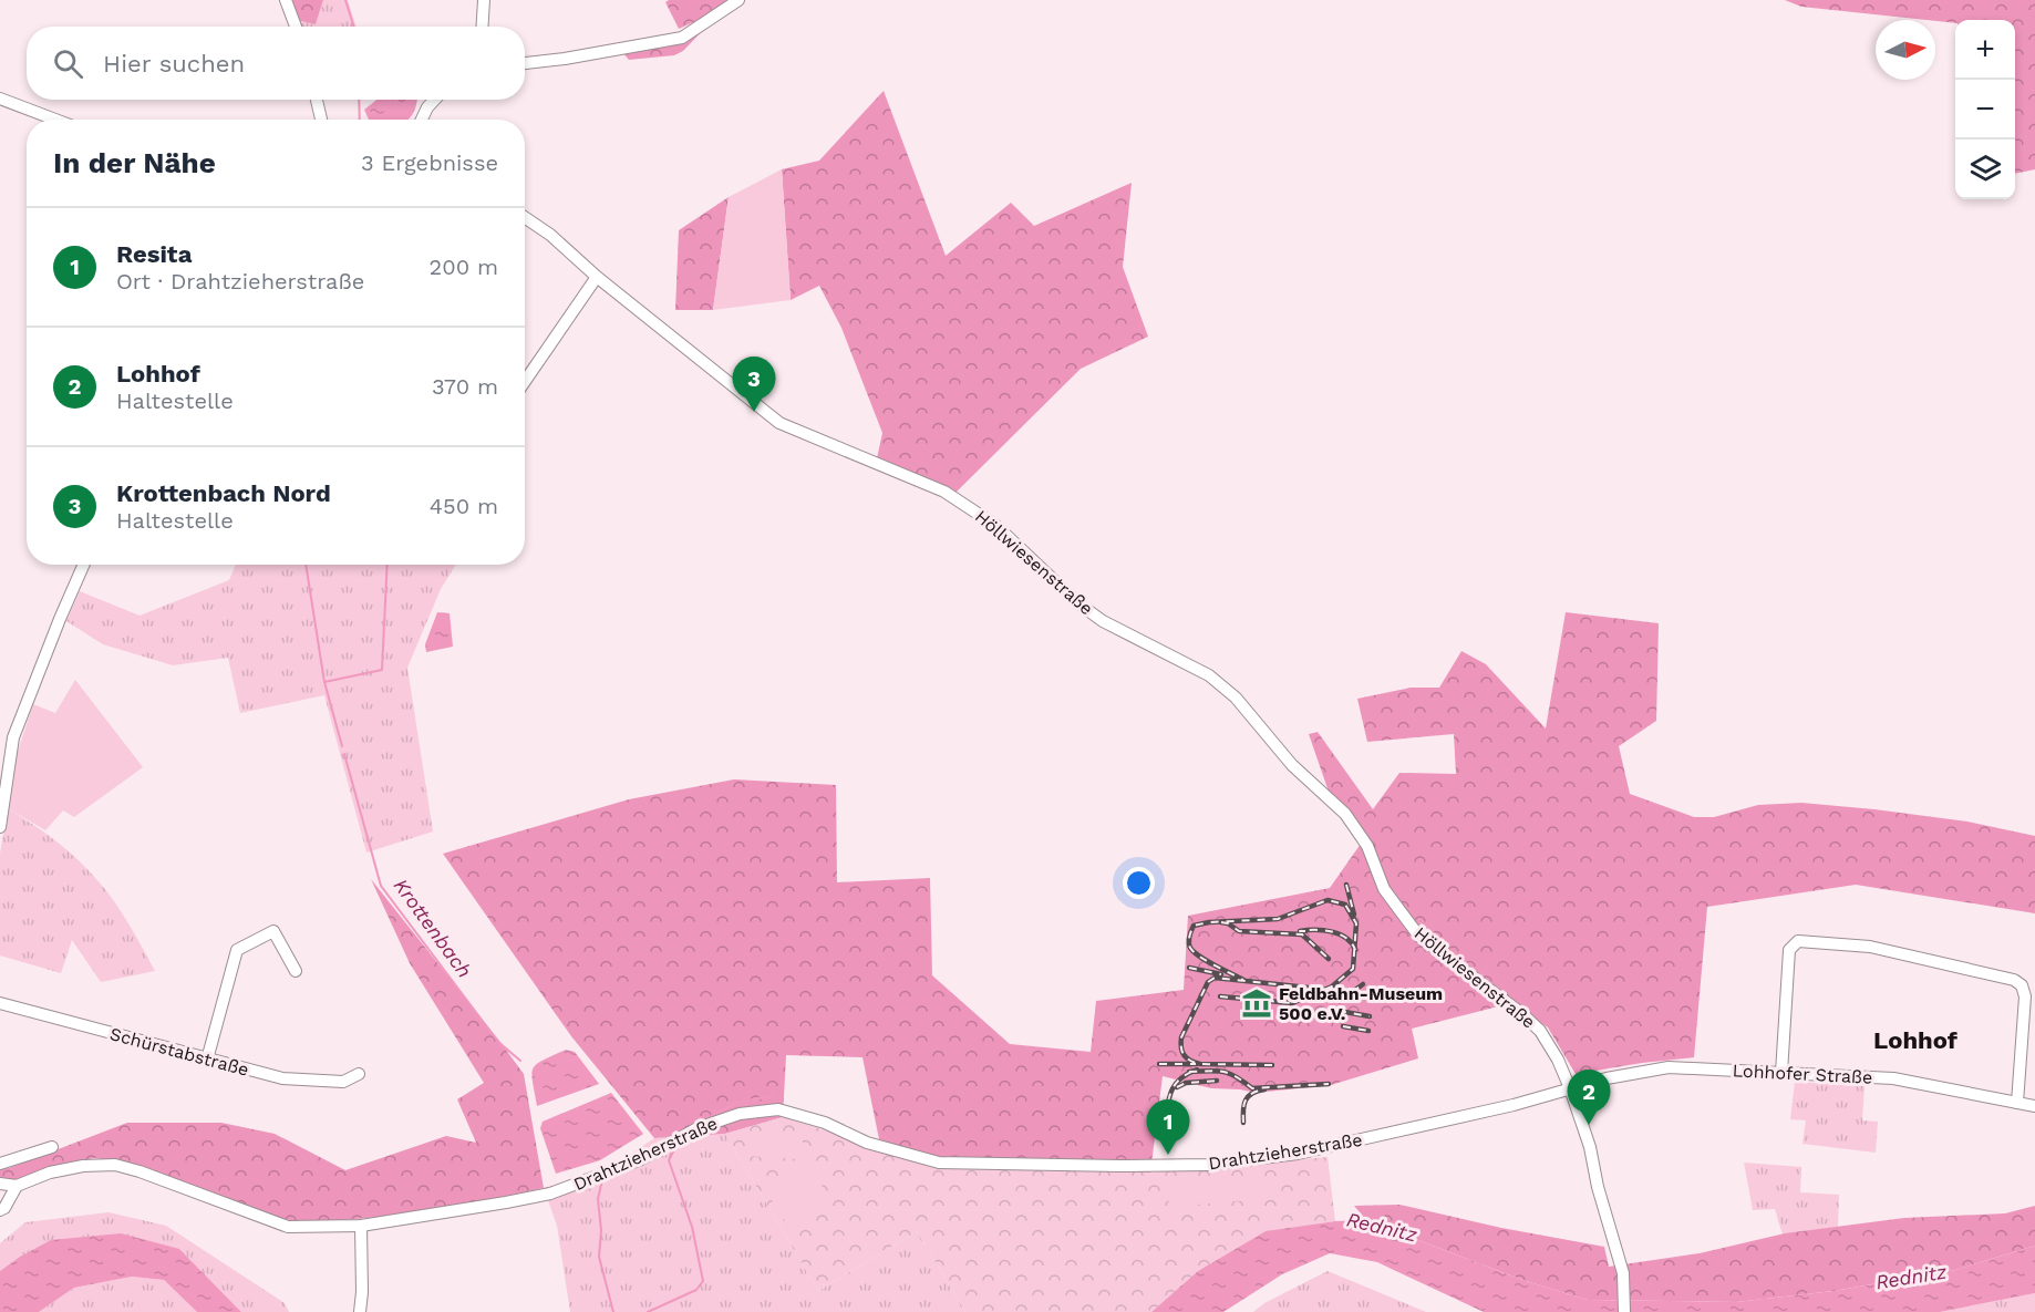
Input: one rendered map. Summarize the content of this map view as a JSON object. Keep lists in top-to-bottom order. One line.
{"streets":{"street":["Höllwiesenstraße","Schürstabstraße","Lohhofer Straße","Drahtzieherstraße"]},"crossings":[["Höllwiesenstraße","Lohhofer Straße"],["Höllwiesenstraße","Drahtzieherstraße"],["Lohhofer Straße","Drahtzieherstraße"]],"districts":["Lohhof"],"water":["Krottenbach","Rednitz"],"places":{"museum":["Feldbahn-Museum 500 e.V."]},"north":"right","page":{"map_buttons":["+","−"],"search":"Hier suchen","heading":["In der Nähe","3 Ergebnisse"],"list":[{"mark":"1","name":"Resita","note":"Ort · Drahtzieherstraße","value":"200 m"},{"mark":"2","name":"Lohhof","note":"Haltestelle","value":"370 m"},{"mark":"3","name":"Krottenbach Nord","note":"Haltestelle","value":"450 m"}],"pins":["3","2","1"]}}
